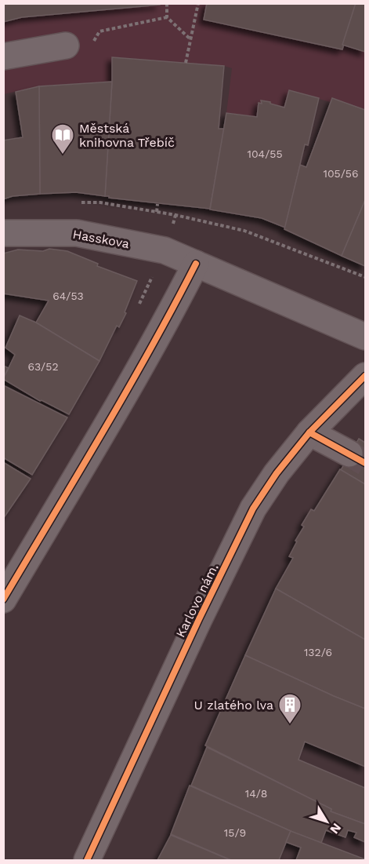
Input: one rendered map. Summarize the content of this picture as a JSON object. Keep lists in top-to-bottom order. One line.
{"streets":{"street":["Hasskova","Karlovo nám."]},"places":{"library":["Městská knihovna Třebíč"],"building":["U zlatého lva"]},"house_numbers":["104/55","105/56","64/53","63/52","132/6","14/8","15/9"],"north":"bottom right"}
